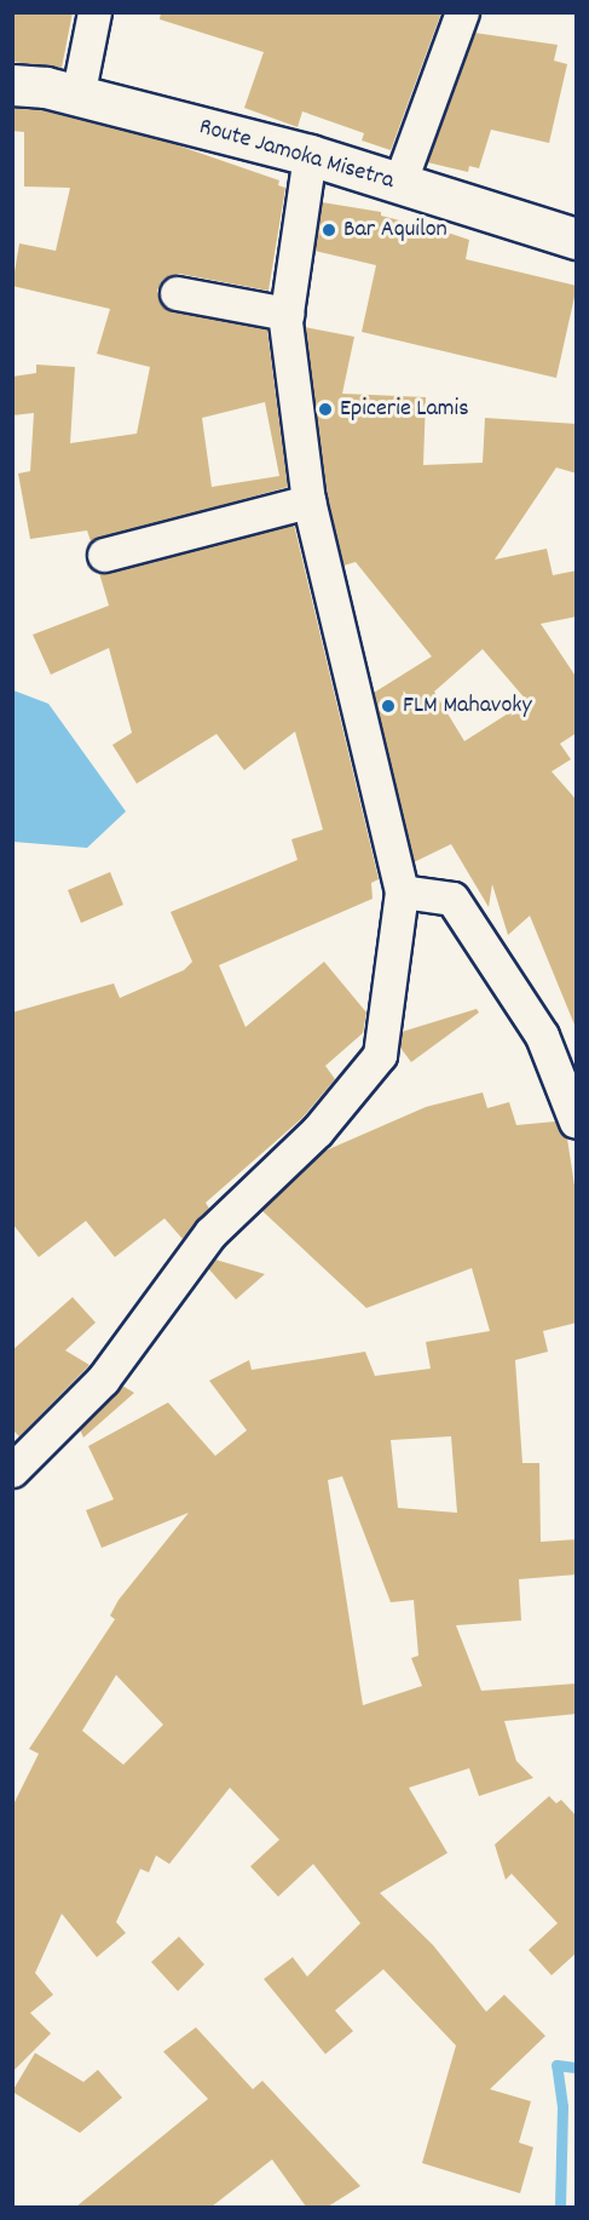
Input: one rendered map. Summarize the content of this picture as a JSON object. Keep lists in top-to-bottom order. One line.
{"streets":{"street":["Route Jamoka Misetra"]},"places":["Bar Aquilon","Epicerie Lamis","FLM Mahavoky"]}
